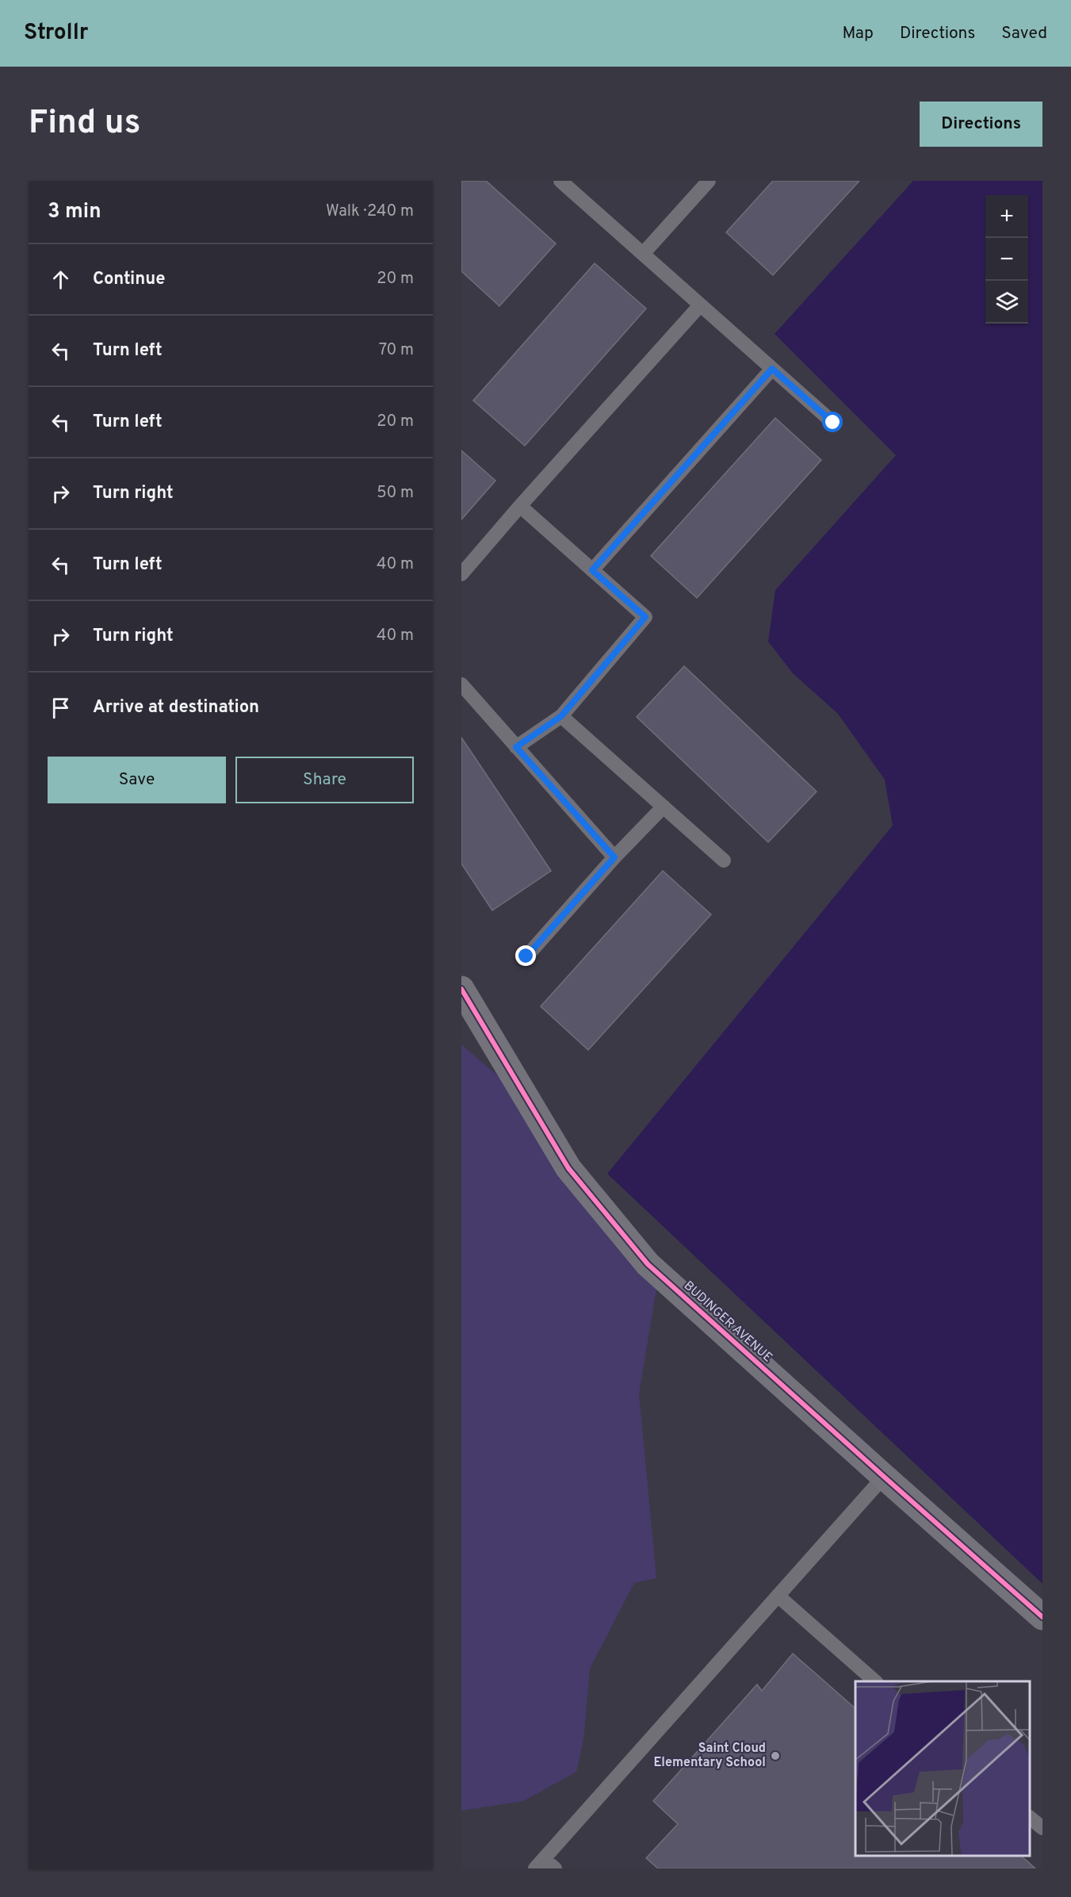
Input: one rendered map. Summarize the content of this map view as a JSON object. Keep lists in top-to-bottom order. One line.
{"streets":{"street":["BUDINGER AVENUE"]},"places":["Saint Cloud Elementary School"],"page":{"header":"Strollr","nav":["Map","Directions","Saved"],"buttons":["Directions",["Save","Share"]],"title":"Find us","heading":["3 min","Walk · 240 m"],"map_buttons":["+","−"],"list":[["Continue","20 m"],["Turn left","70 m"],["Turn left","20 m"],["Turn right","50 m"],["Turn left","40 m"],["Turn right","40 m"],"Arrive at destination"]}}
